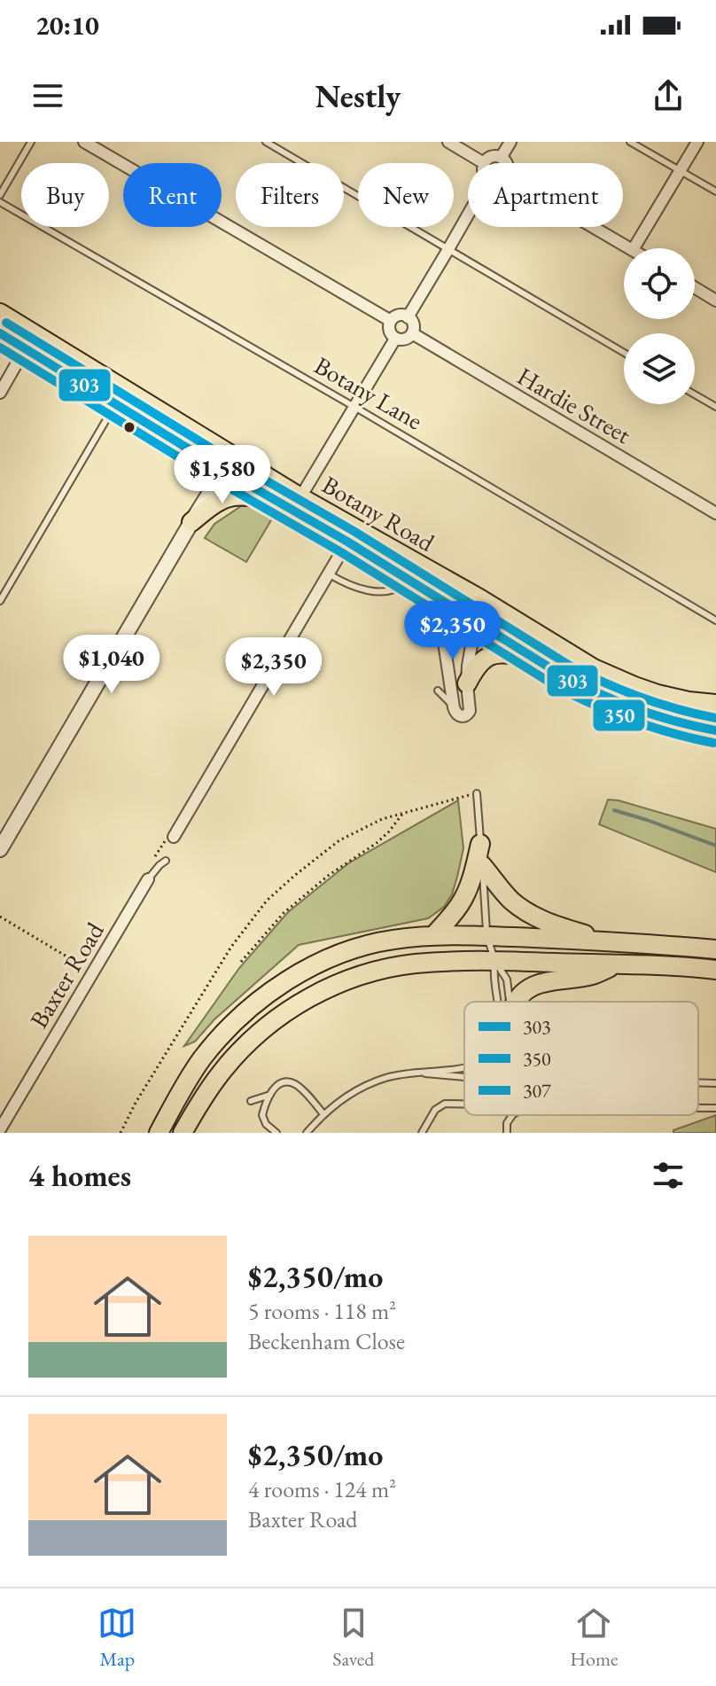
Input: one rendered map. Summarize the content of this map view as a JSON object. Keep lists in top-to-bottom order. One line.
{"streets":{"main road":["Botany Road"],"street":["Hardie Street","Baxter Road"],"lane":["Botany Lane"]},"lines":["transit line 307","transit line 303","transit line 350"],"legend":["303","350","307"],"page":{"status":"20:10","header":"Nestly","chip":["Buy","Rent","Filters","New","Apartment"],"price":["$1,580","$2,350","$1,040","$2,350"],"heading":"4 homes","list":[{"name":"$2,350/mo","note":"5 rooms · 118 m² · Beckenham Close"},{"name":"$2,350/mo","note":"4 rooms · 124 m² · Baxter Road"}],"tabs":["Map","Saved","Home"]}}
